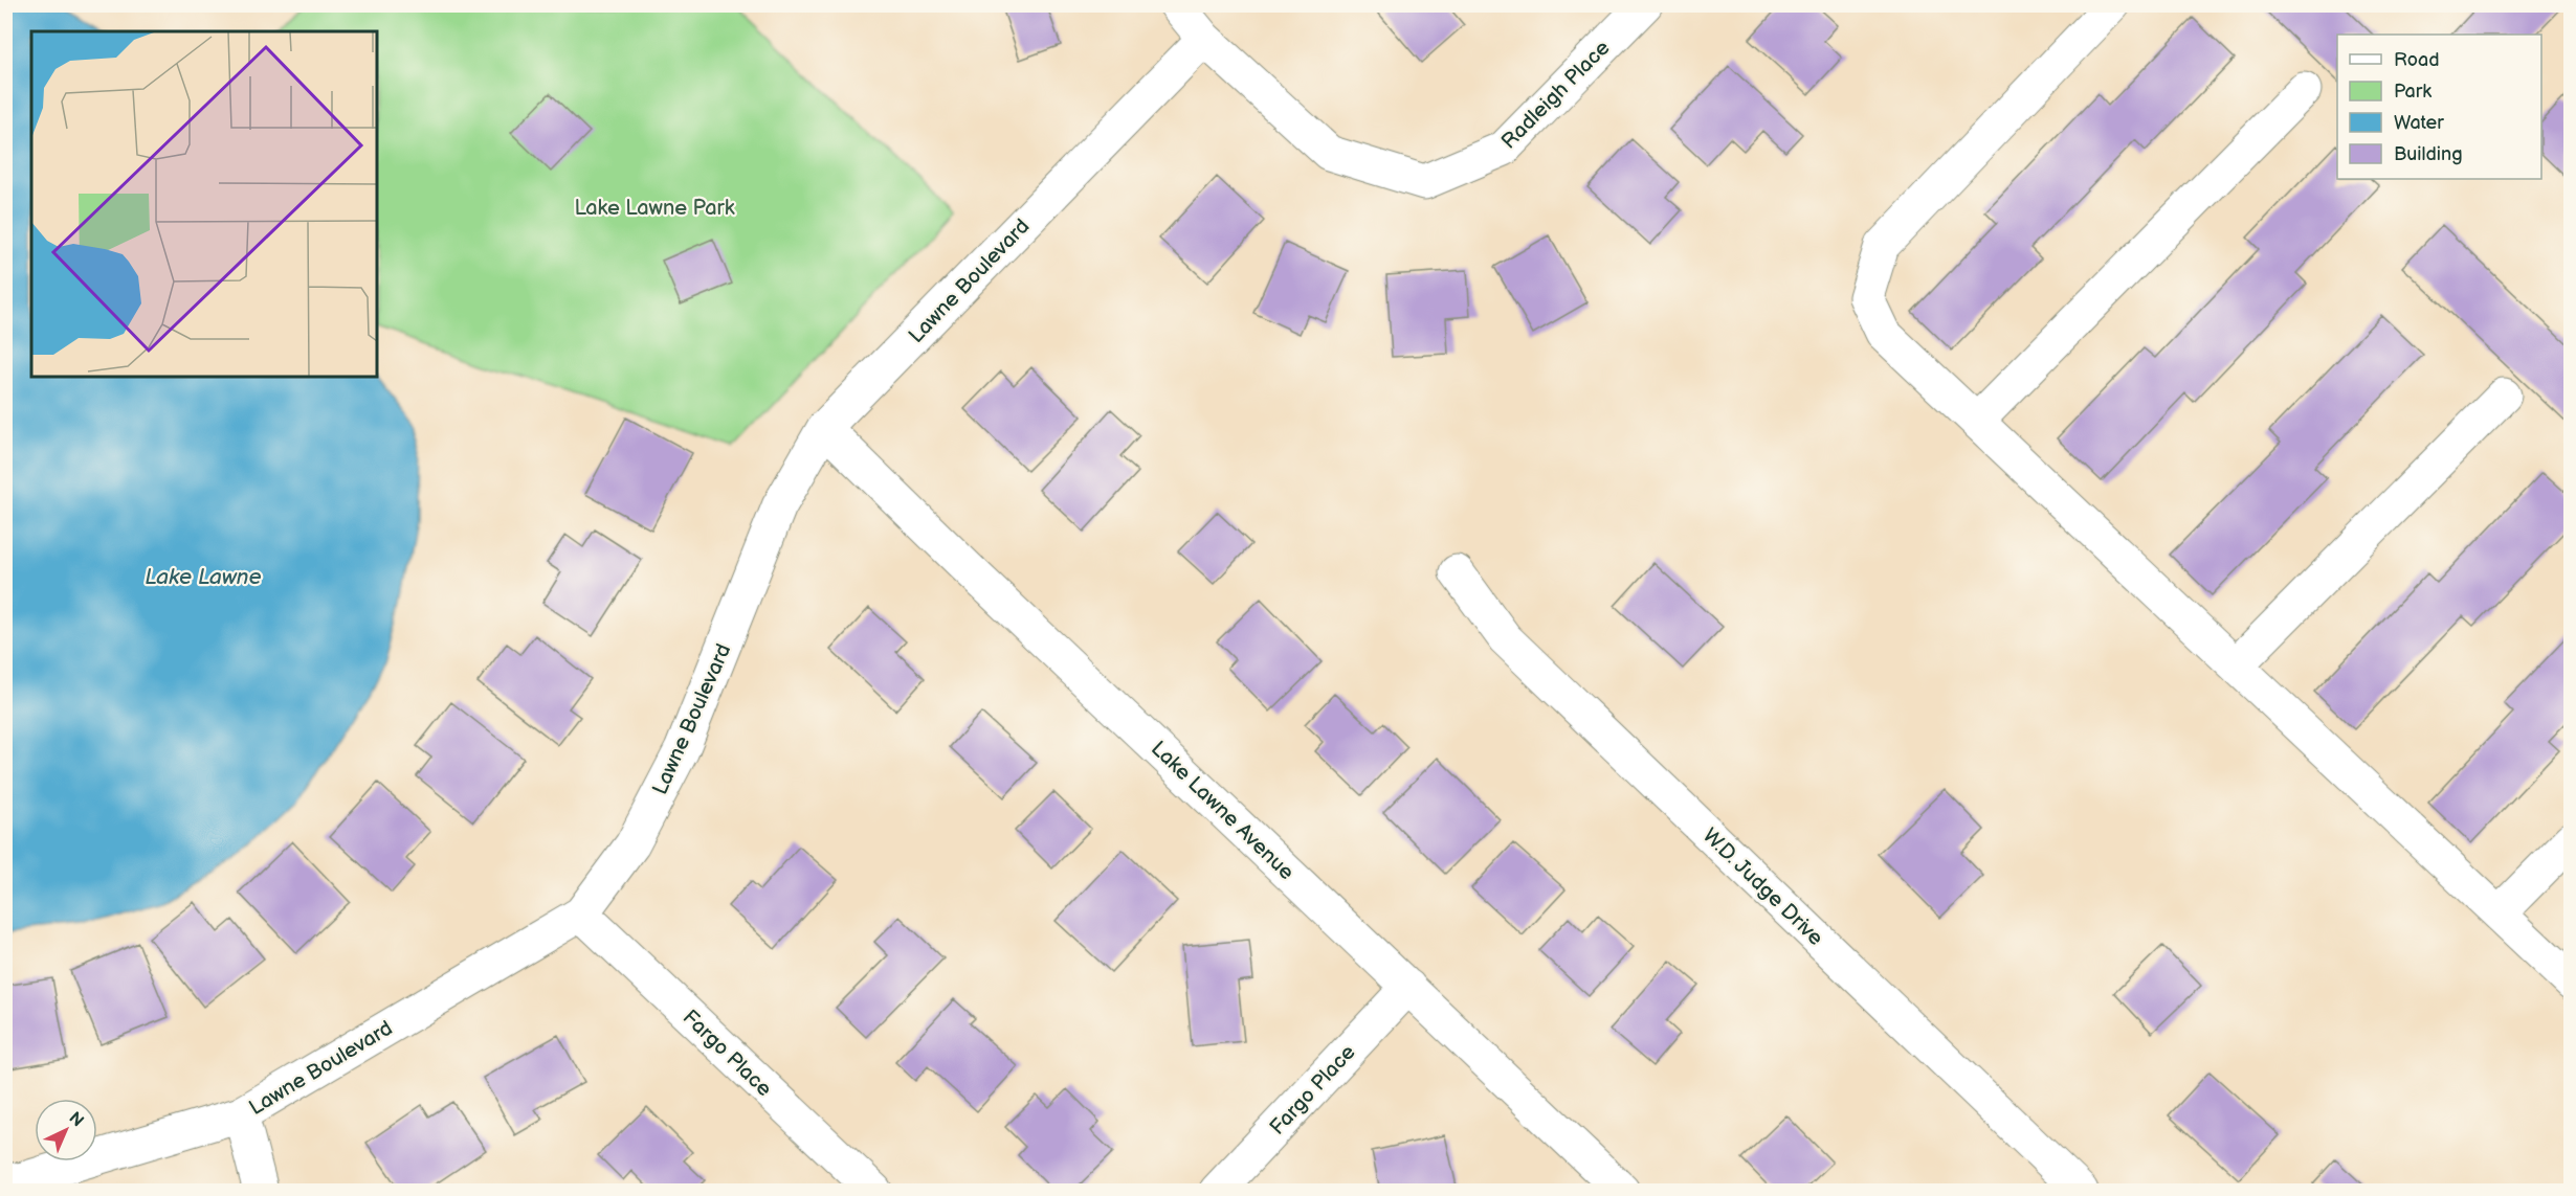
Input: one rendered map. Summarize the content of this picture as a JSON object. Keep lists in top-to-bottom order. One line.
{"streets":{"street":["Radleigh Place","Lawne Boulevard","Lake Lawne Avenue","W.D. Judge Drive","Fargo Place"]},"crossings":[["Radleigh Place","Lawne Boulevard"],["Lawne Boulevard","Lake Lawne Avenue"],["Lawne Boulevard","Fargo Place"],["Lake Lawne Avenue","Fargo Place"]],"water":["Lake Lawne"],"parks":["Lake Lawne Park"],"legend":["Road","Park","Water","Building"],"north":"top right"}
